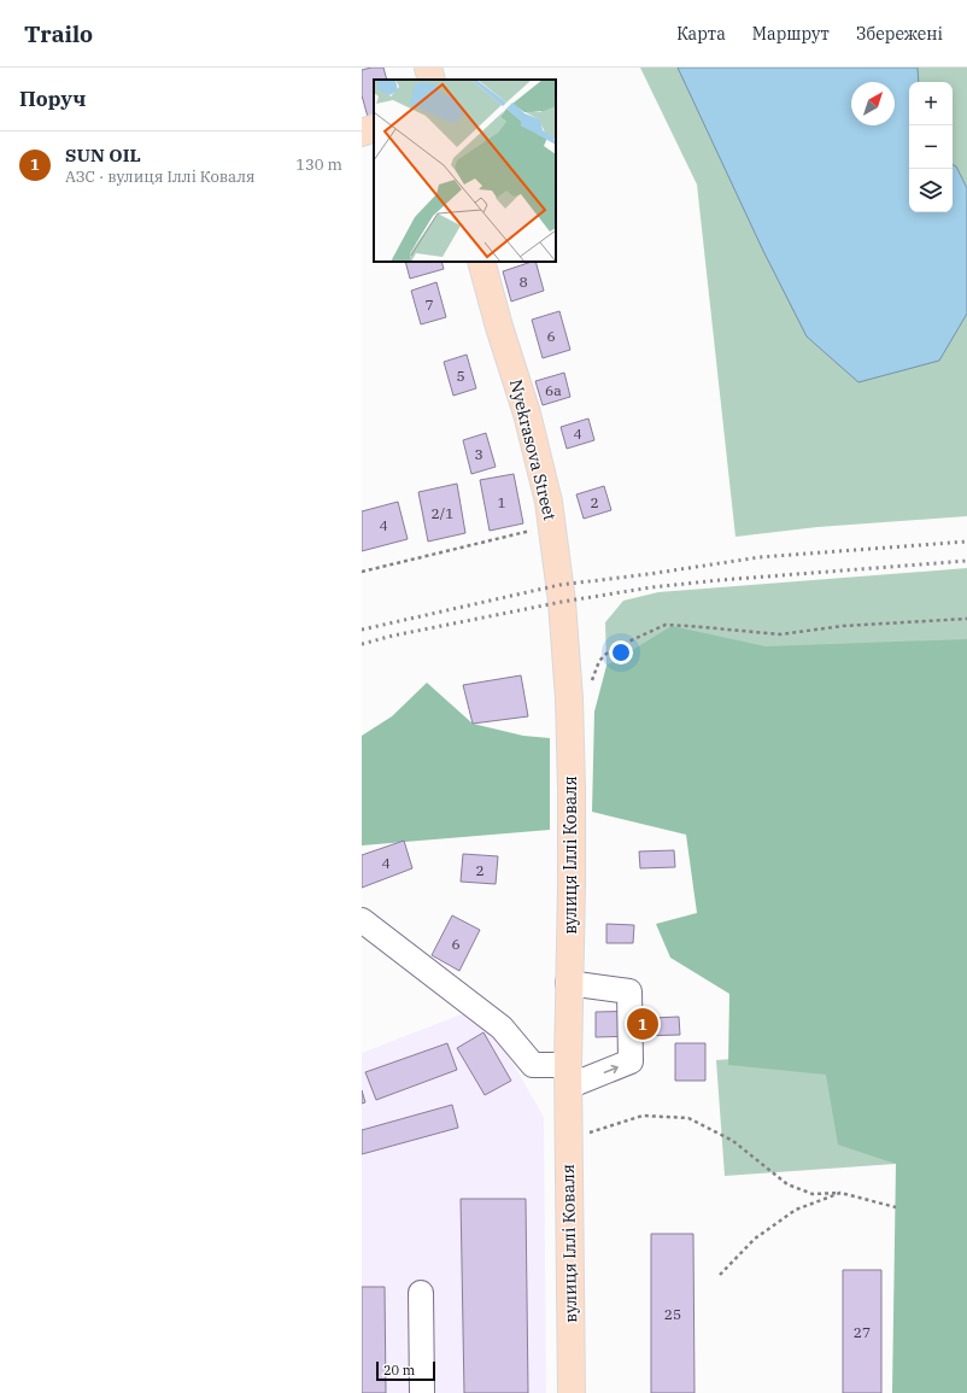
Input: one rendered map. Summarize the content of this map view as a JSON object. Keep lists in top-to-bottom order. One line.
{"streets":{"main road":["Nyekrasova Street","вулиця Іллі Коваля"]},"crossings":[["Nyekrasova Street","вулиця Іллі Коваля"]],"house_numbers":["8","7","6","5","6а","4","3","1","2","2/1","4","4","2","6","25","27"],"scale_bar":"20 m","north":"top right","page":{"header":"Trailo","nav":["Карта","Маршрут","Збережені"],"heading":"Поруч","map_buttons":["+","−"],"list":[{"mark":"1","name":"SUN OIL","note":"АЗС · вулиця Іллі Коваля","value":"130 m"}],"pins":"1","scale":"20 m"}}
